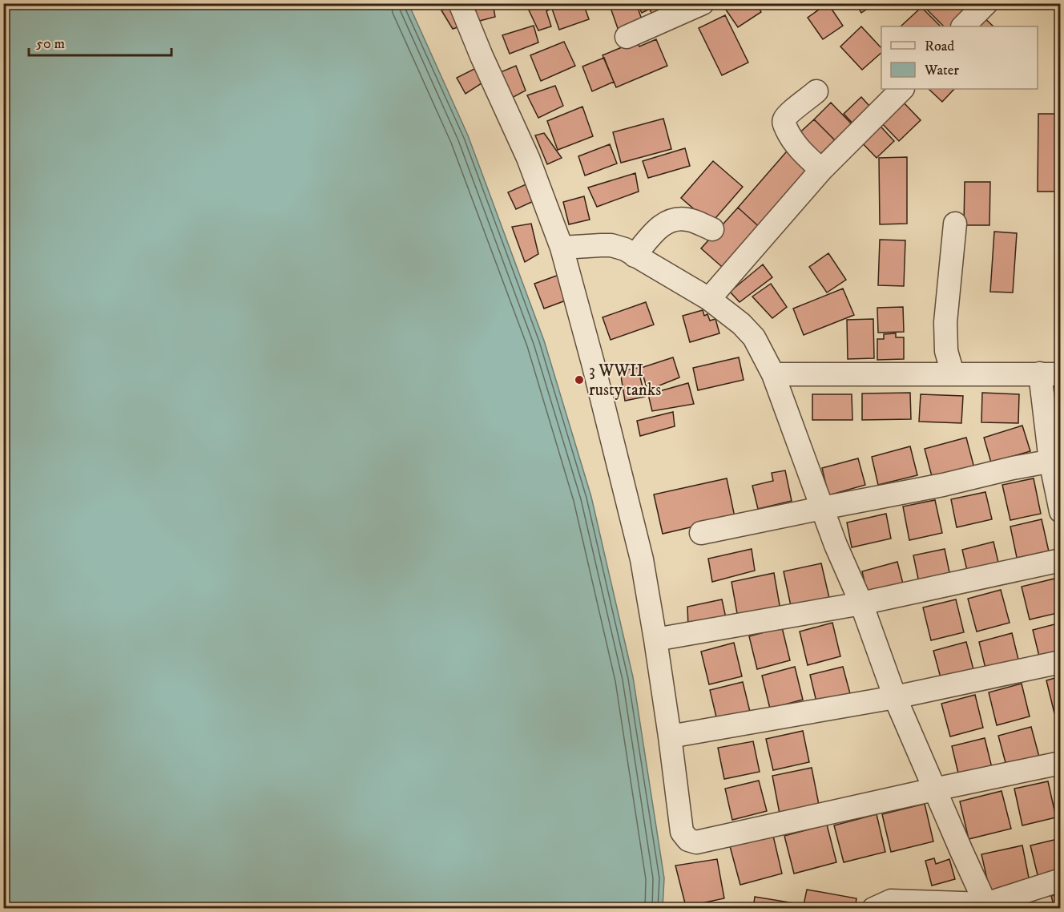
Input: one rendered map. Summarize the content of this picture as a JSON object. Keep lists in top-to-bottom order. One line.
{"places":["3 WWII rusty tanks"],"legend":["Road","Water"],"scale_bar":"50 m"}
